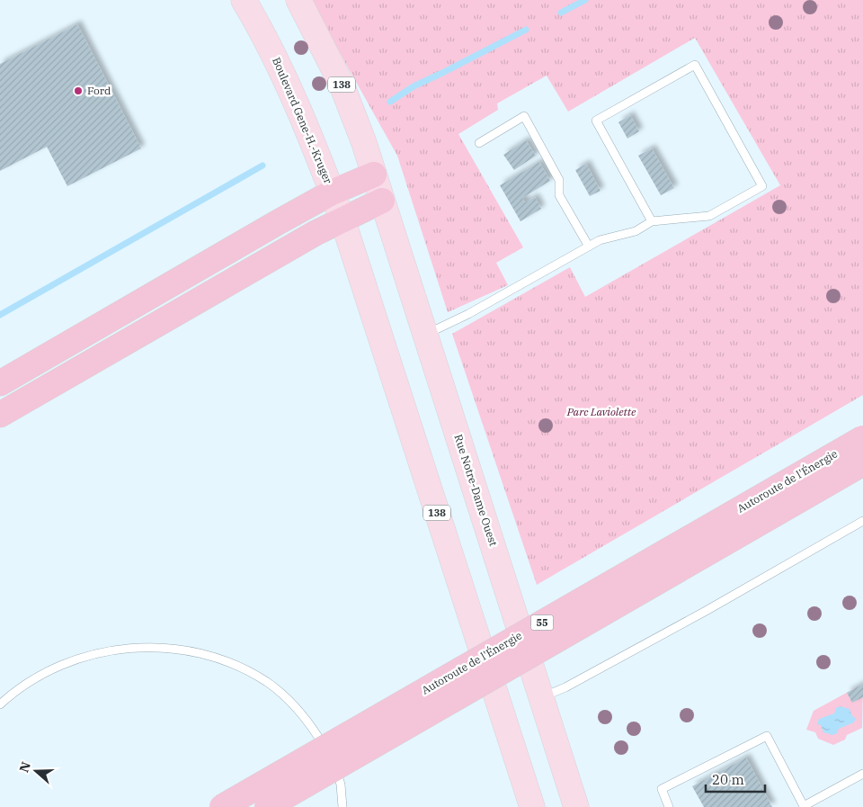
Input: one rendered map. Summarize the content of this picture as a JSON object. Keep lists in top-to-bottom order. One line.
{"streets":{"highway":["Autoroute de l'Énergie","55"],"main road":["138","Boulevard Gene-H.-Kruger","Rue Notre-Dame Ouest"]},"crossings":[["138","Boulevard Gene-H.-Kruger"],["138","Rue Notre-Dame Ouest"]],"parks":["Parc Laviolette"],"places":["Ford"],"scale_bar":"20 m","north":"left"}
